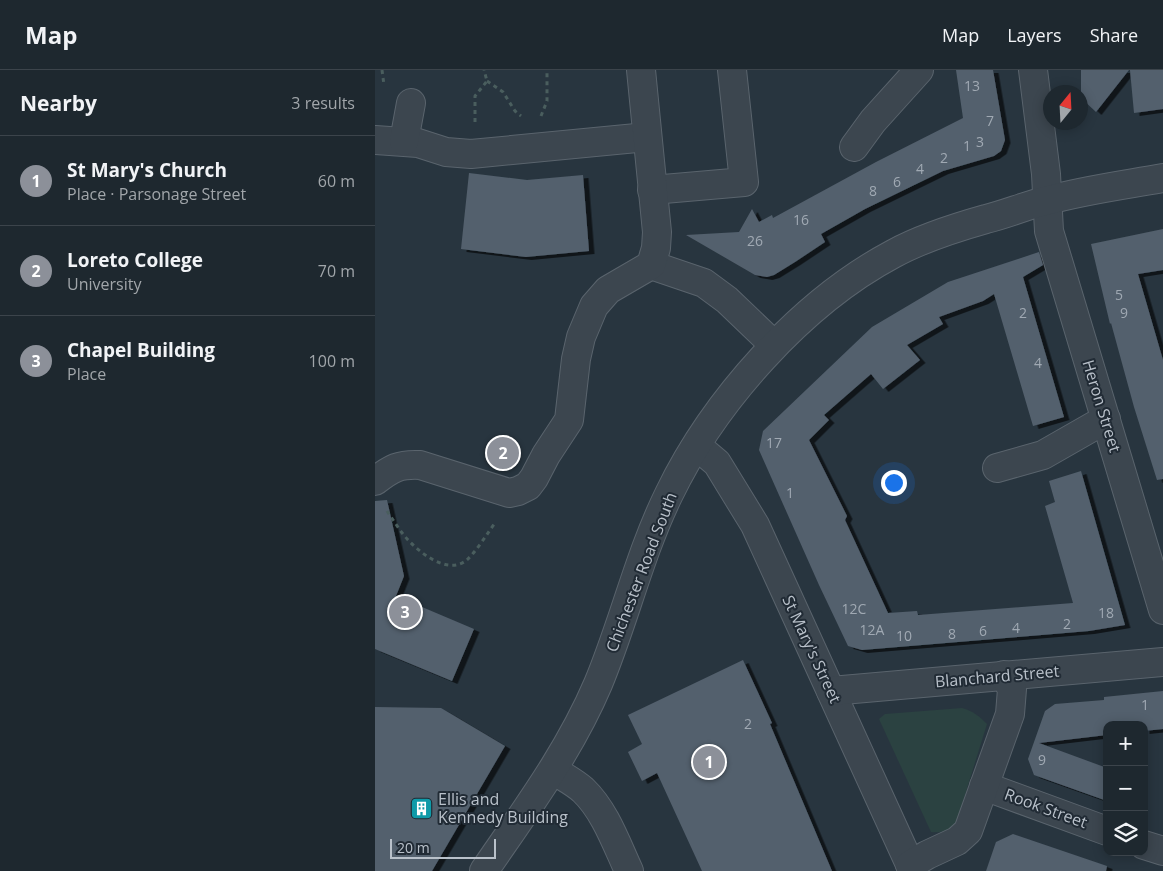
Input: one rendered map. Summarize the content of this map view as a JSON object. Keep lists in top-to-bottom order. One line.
{"streets":{"street":["Heron Street","Chichester Road South","St Mary's Street","Blanchard Street","Rook Street"]},"crossings":[["Heron Street","Chichester Road South"],["Chichester Road South","St Mary's Street"],["St Mary's Street","Blanchard Street"],["St Mary's Street","Rook Street"]],"places":{"building":["Ellis and Kennedy Building"]},"house_numbers":["13","7","3","1","2","4","6","8","16","26","5","2","9","4","17","1","12C","18","2","4","12A","6","8","10","1","2","9"],"scale_bar":"20 m","north":"top","page":{"header":"Map","nav":["Map","Layers","Share"],"heading":["Nearby","3 results"],"list":[{"mark":"1","name":"St Mary's Church","note":"Place · Parsonage Street","value":"60 m"},{"mark":"2","name":"Loreto College","note":"University","value":"70 m"},{"mark":"3","name":"Chapel Building","note":"Place","value":"100 m"}],"pins":["2","3","1"],"map_buttons":["+","−"],"scale":"20 m"}}
